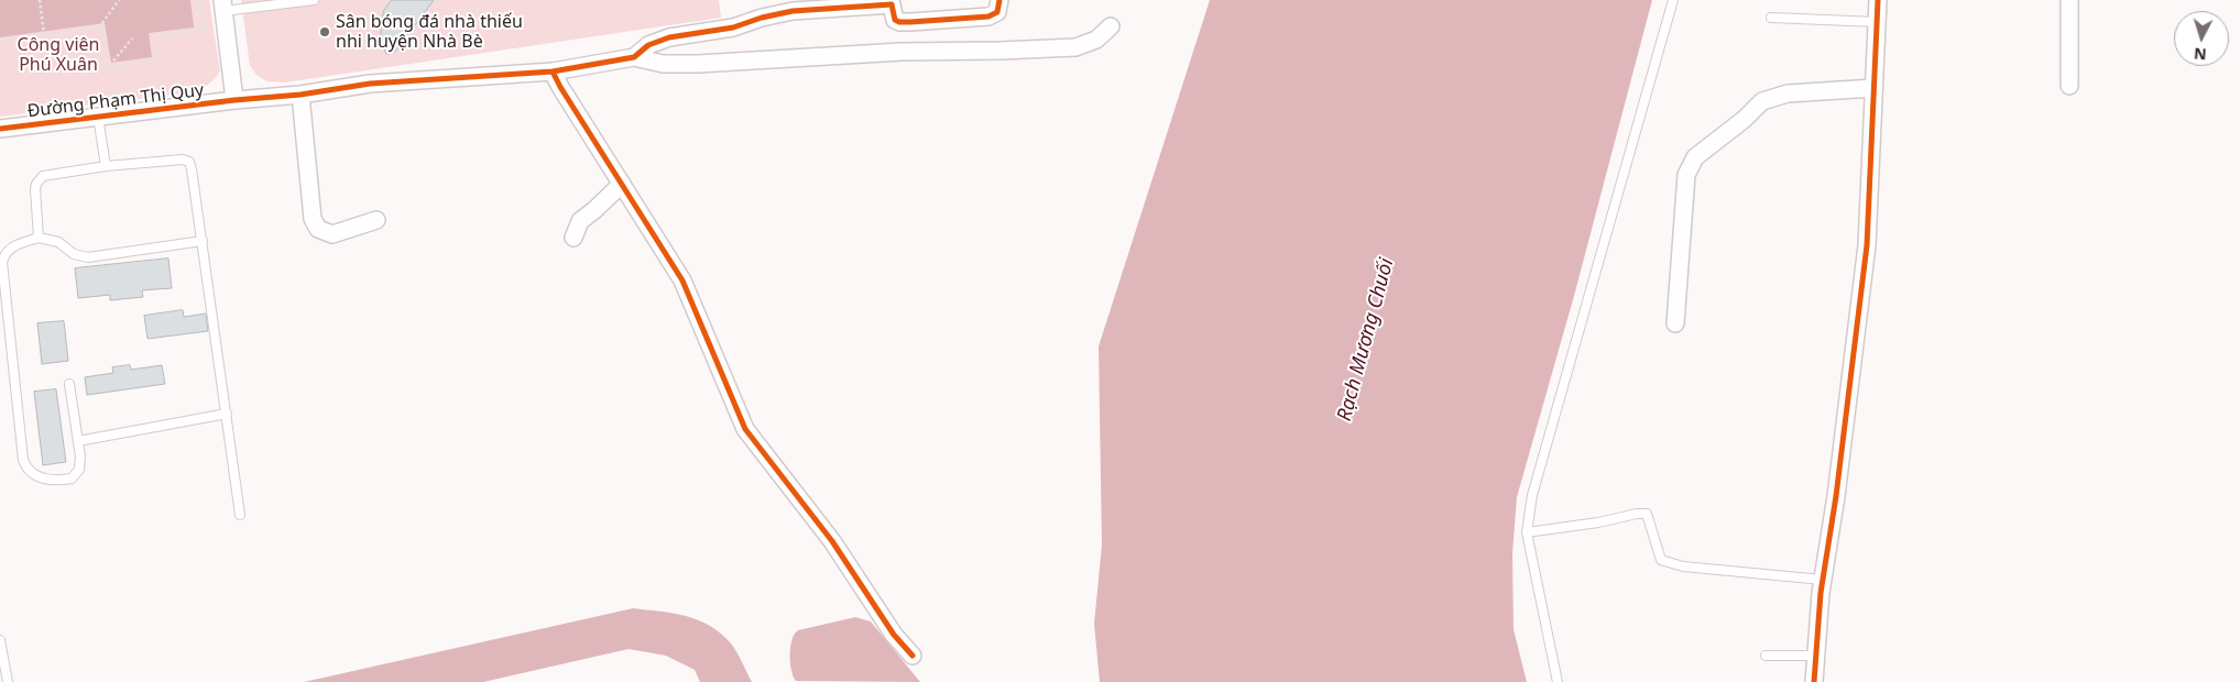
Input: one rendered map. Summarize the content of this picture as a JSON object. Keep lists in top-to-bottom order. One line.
{"streets":{"street":["Đường Phạm Thị Quy"]},"water":["Rạch Mương Chuối"],"parks":["Công viên Phú Xuân"],"places":["Sân bóng đá nhà thiếu nhi huyện Nhà Bè"],"north":"bottom"}
